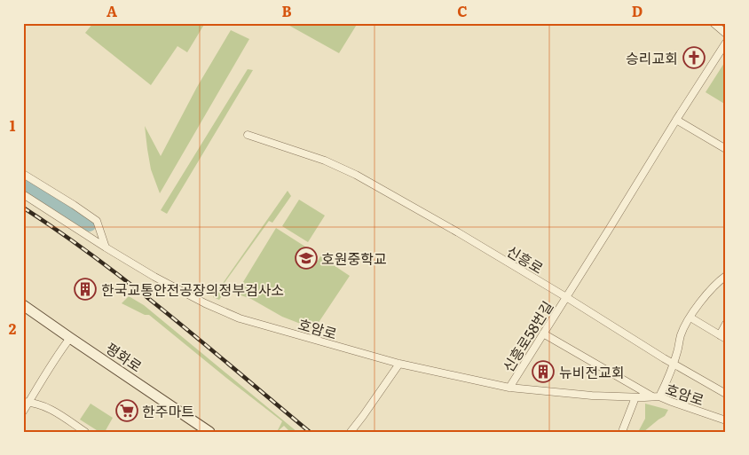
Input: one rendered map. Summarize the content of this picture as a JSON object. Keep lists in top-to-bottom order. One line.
{"streets":{"main road":["평화로"],"street":["신흥로","호암로","신흥로58번길"]},"crossings":[["신흥로","신흥로58번길"],["호암로","신흥로58번길"]],"places":{"church":["승리교회"],"school or university":["호원중학교"],"building":["한국교통안전공장의정부검사소","뉴비전교회"],"supermarket":["한주마트"]},"grid":{"columns":["A","B","C","D"],"rows":["1","2"]}}
